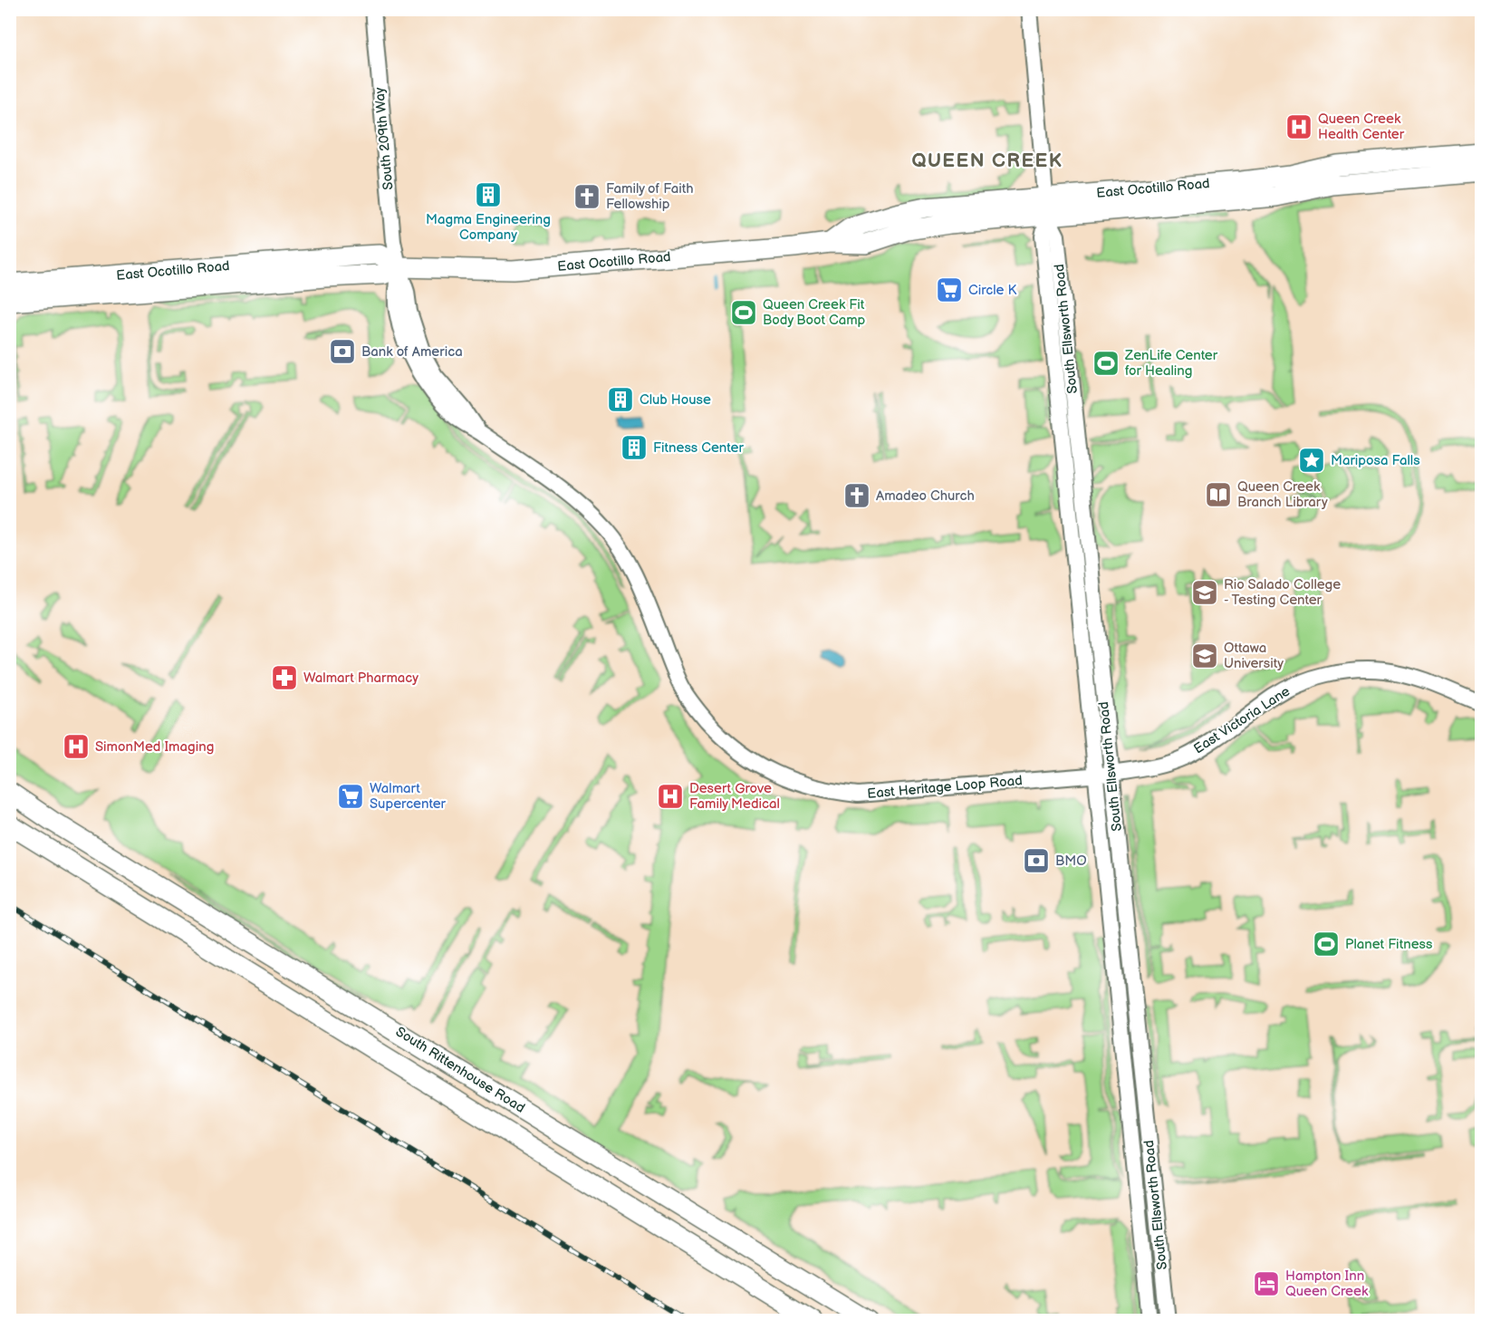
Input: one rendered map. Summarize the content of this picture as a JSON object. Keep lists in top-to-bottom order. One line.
{"streets":{"main road":["East Ocotillo Road","South Rittenhouse Road"],"street":["South 209th Way","South Ellsworth Road","East Victoria Lane","East Heritage Loop Road"]},"crossings":[["South 209th Way","East Ocotillo Road"],["South 209th Way","East Heritage Loop Road"],["East Ocotillo Road","South Ellsworth Road"],["East Ocotillo Road","East Heritage Loop Road"],["South Ellsworth Road","East Victoria Lane"],["South Ellsworth Road","East Heritage Loop Road"],["East Victoria Lane","East Heritage Loop Road"]],"districts":["QUEEN CREEK"],"places":{"hospital":["Queen Creek Health Center","SimonMed Imaging","Desert Grove Family Medical"],"building":["Magma Engineering Company","Club House","Fitness Center"],"church":["Family of Faith Fellowship","Amadeo Church"],"supermarket":["Circle K","Walmart Supercenter"],"sports":["Queen Creek Fit Body Boot Camp","ZenLife Center for Healing","Planet Fitness"],"bank":["Bank of America","BMO"],"place":["Mariposa Falls"],"library":["Queen Creek Branch Library"],"school or university":["Rio Salado College - Testing Center","Ottawa University"],"pharmacy":["Walmart Pharmacy"],"hotel":["Hampton Inn Queen Creek"]}}
